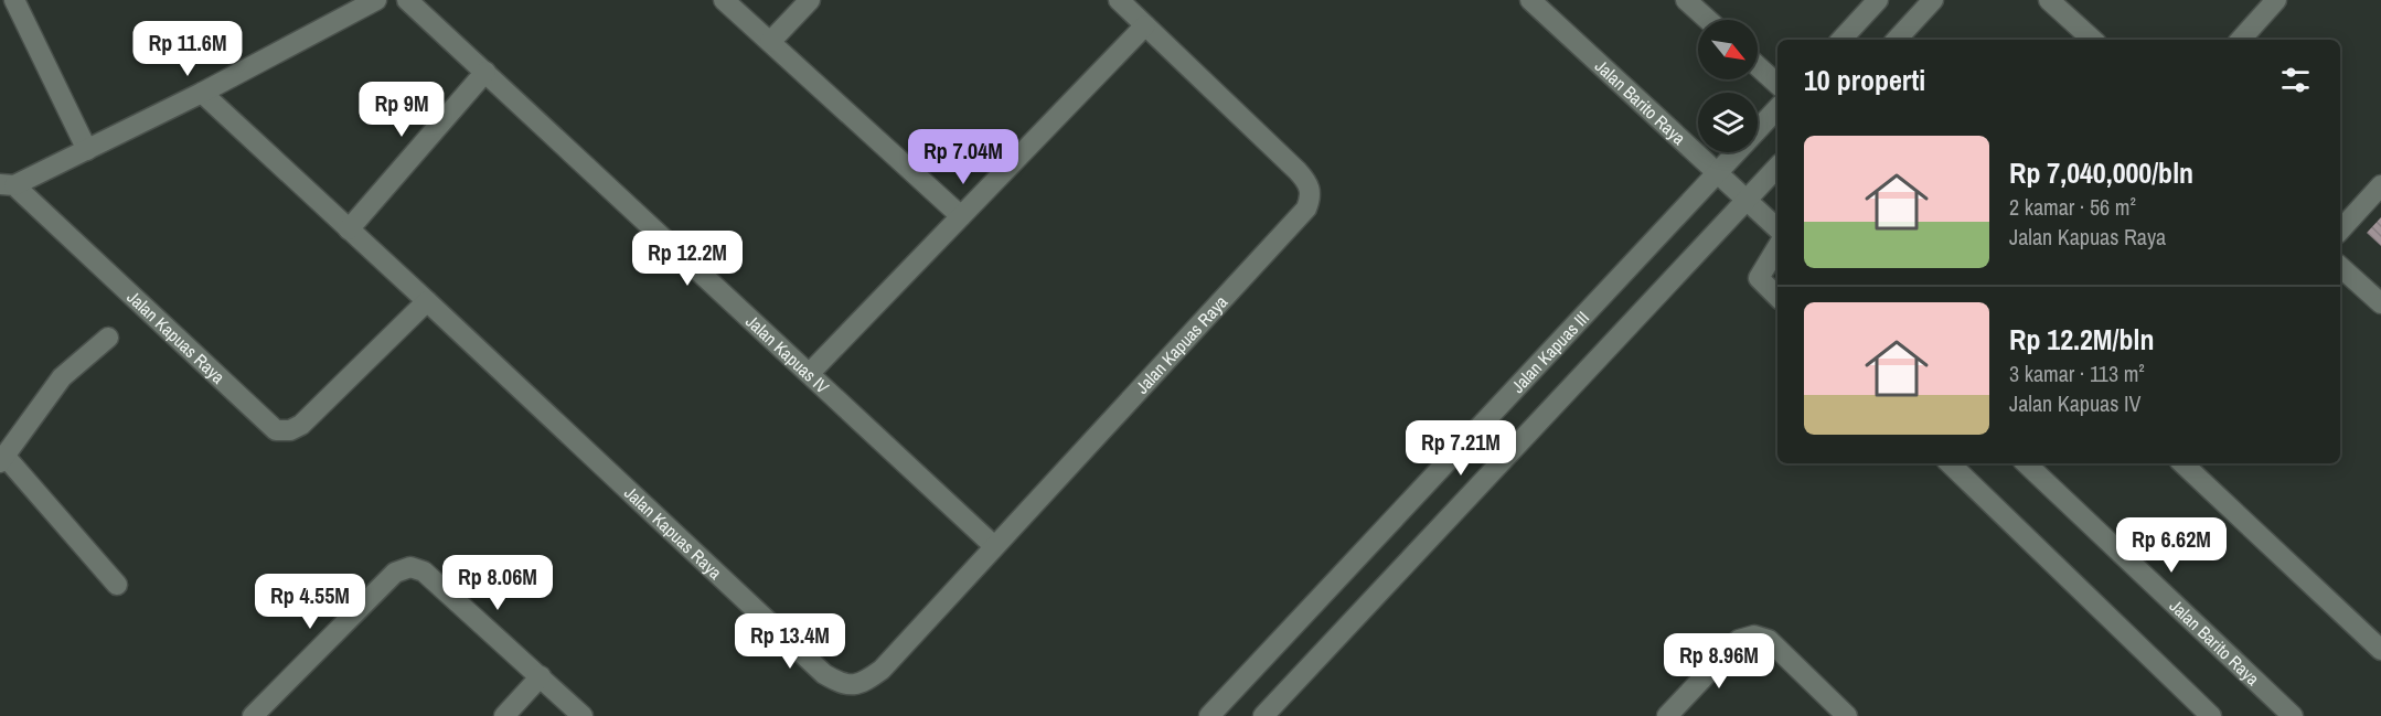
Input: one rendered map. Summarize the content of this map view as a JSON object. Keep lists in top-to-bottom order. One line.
{"streets":{"street":["Jalan Barito Raya","Jalan Kapuas Raya","Jalan Kapuas III","Jalan Kapuas IV"]},"crossings":[["Jalan Barito Raya","Jalan Kapuas III"],["Jalan Kapuas Raya","Jalan Kapuas IV"]],"north":"bottom right","page":{"price":["Rp 11.6M","Rp 9M","Rp 7.04M","Rp 12.2M","Rp 7.21M","Rp 6.62M","Rp 8.06M","Rp 4.55M","Rp 13.4M","Rp 8.96M"],"heading":"10 properti","list":[{"name":"Rp 7,040,000/bln","note":"2 kamar · 56 m² · Jalan Kapuas Raya"},{"name":"Rp 12.2M/bln","note":"3 kamar · 113 m² · Jalan Kapuas IV"}]}}
